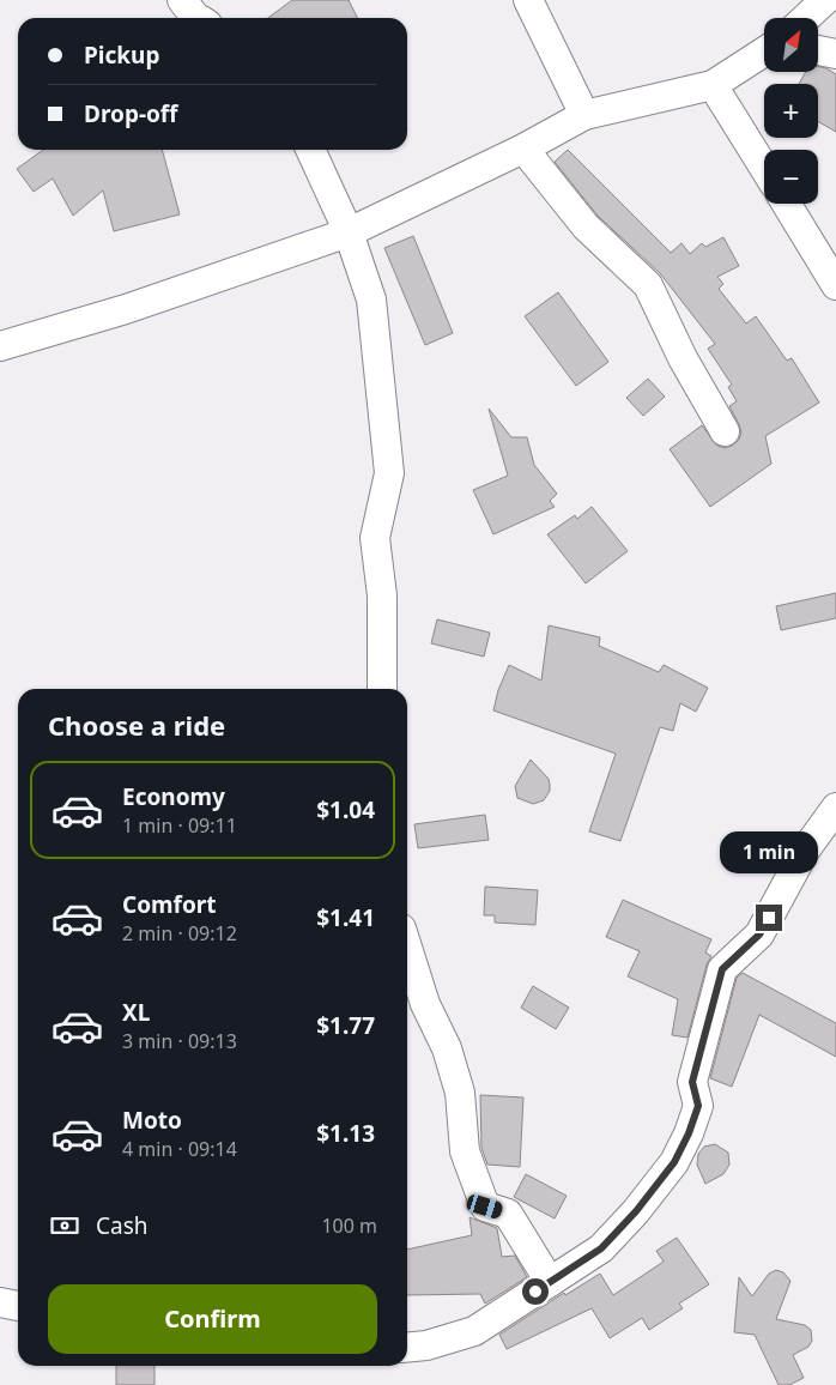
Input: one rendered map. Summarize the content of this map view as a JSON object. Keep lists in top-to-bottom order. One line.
{"north":"top right","page":{"map_buttons":["+","−"],"banner":["Pickup","Drop-off"],"heading":"Choose a ride","list":[{"name":"Economy","note":"1 min · 09:11","value":"$1.04"},{"name":"Comfort","note":"2 min · 09:12","value":"$1.41"},{"name":"XL","note":"3 min · 09:13","value":"$1.77"},{"name":"Moto","note":"4 min · 09:14","value":"$1.13"}],"bubble":"1 min","pay":["Cash","100 m"],"buttons":"Confirm"}}
